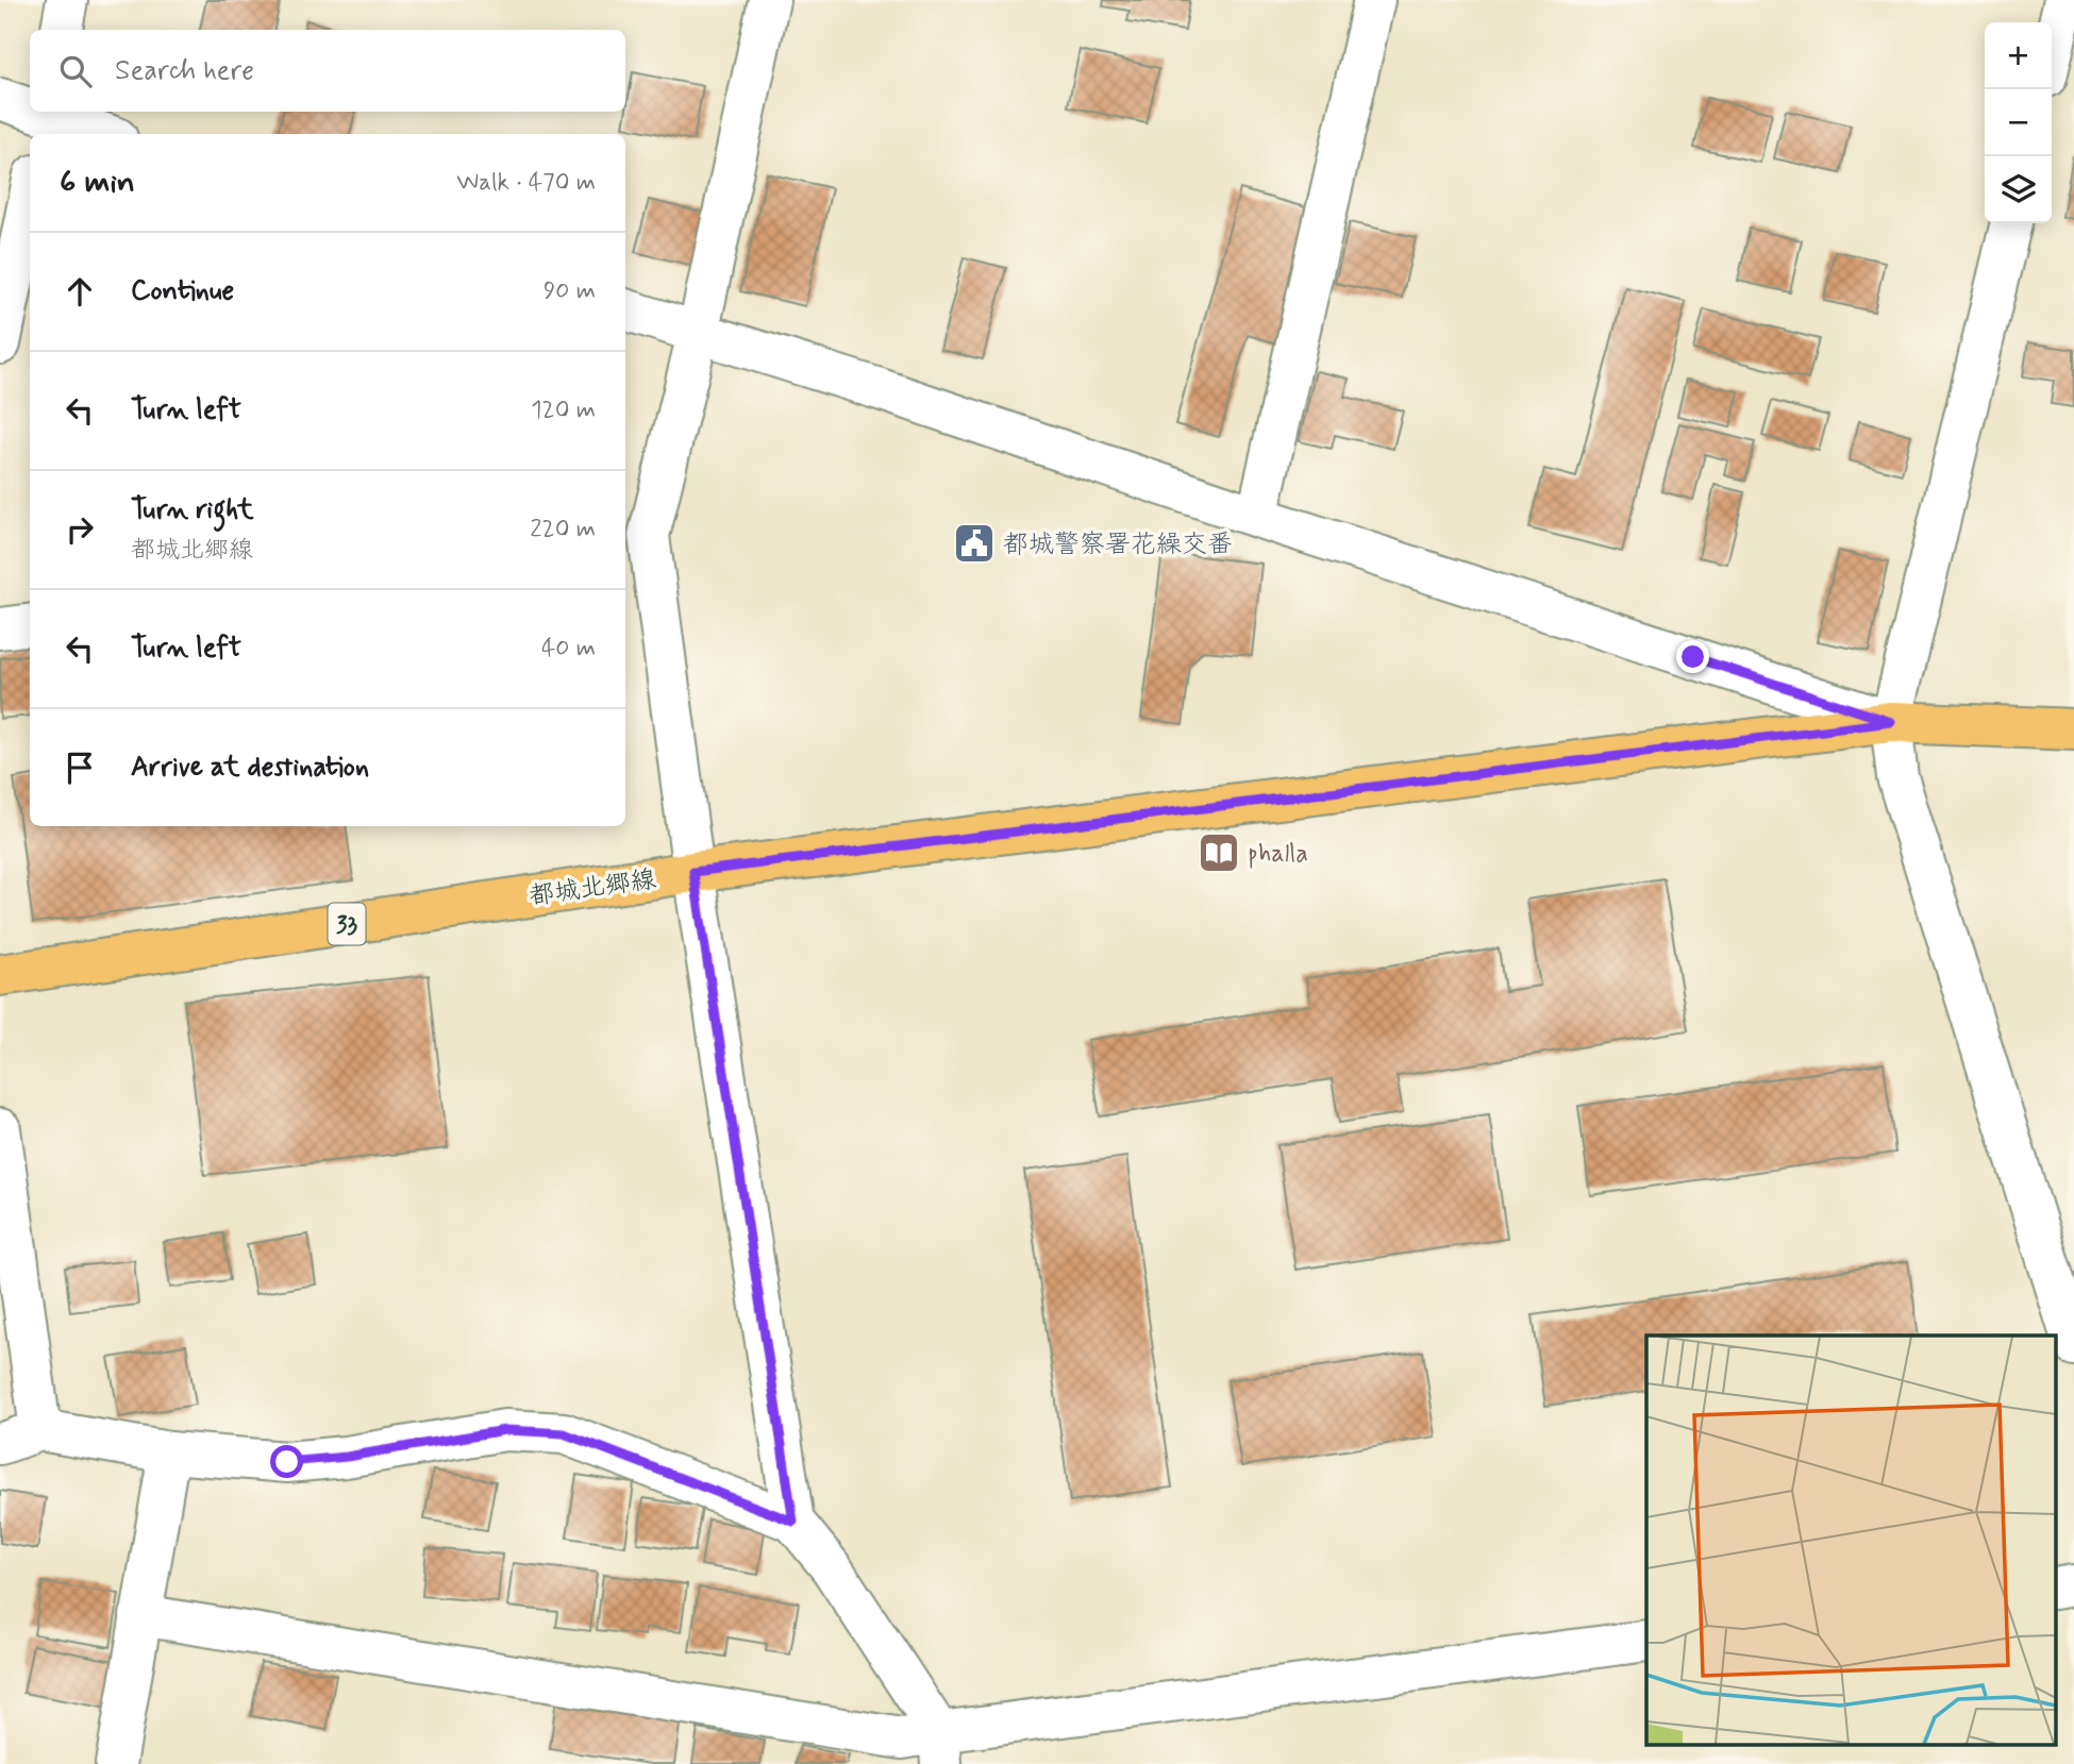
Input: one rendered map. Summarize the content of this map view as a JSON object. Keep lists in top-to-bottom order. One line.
{"streets":{"main road":["都城北郷線","33"]},"places":{"public building":["都城警察署花繰交番"],"library":["phalla"]},"page":{"map_buttons":["+","−"],"search":"Search here","heading":["6 min","Walk · 470 m"],"list":[["Continue","90 m"],["Turn left","120 m"],["Turn right","都城北郷線","220 m"],["Turn left","40 m"],"Arrive at destination"]}}
